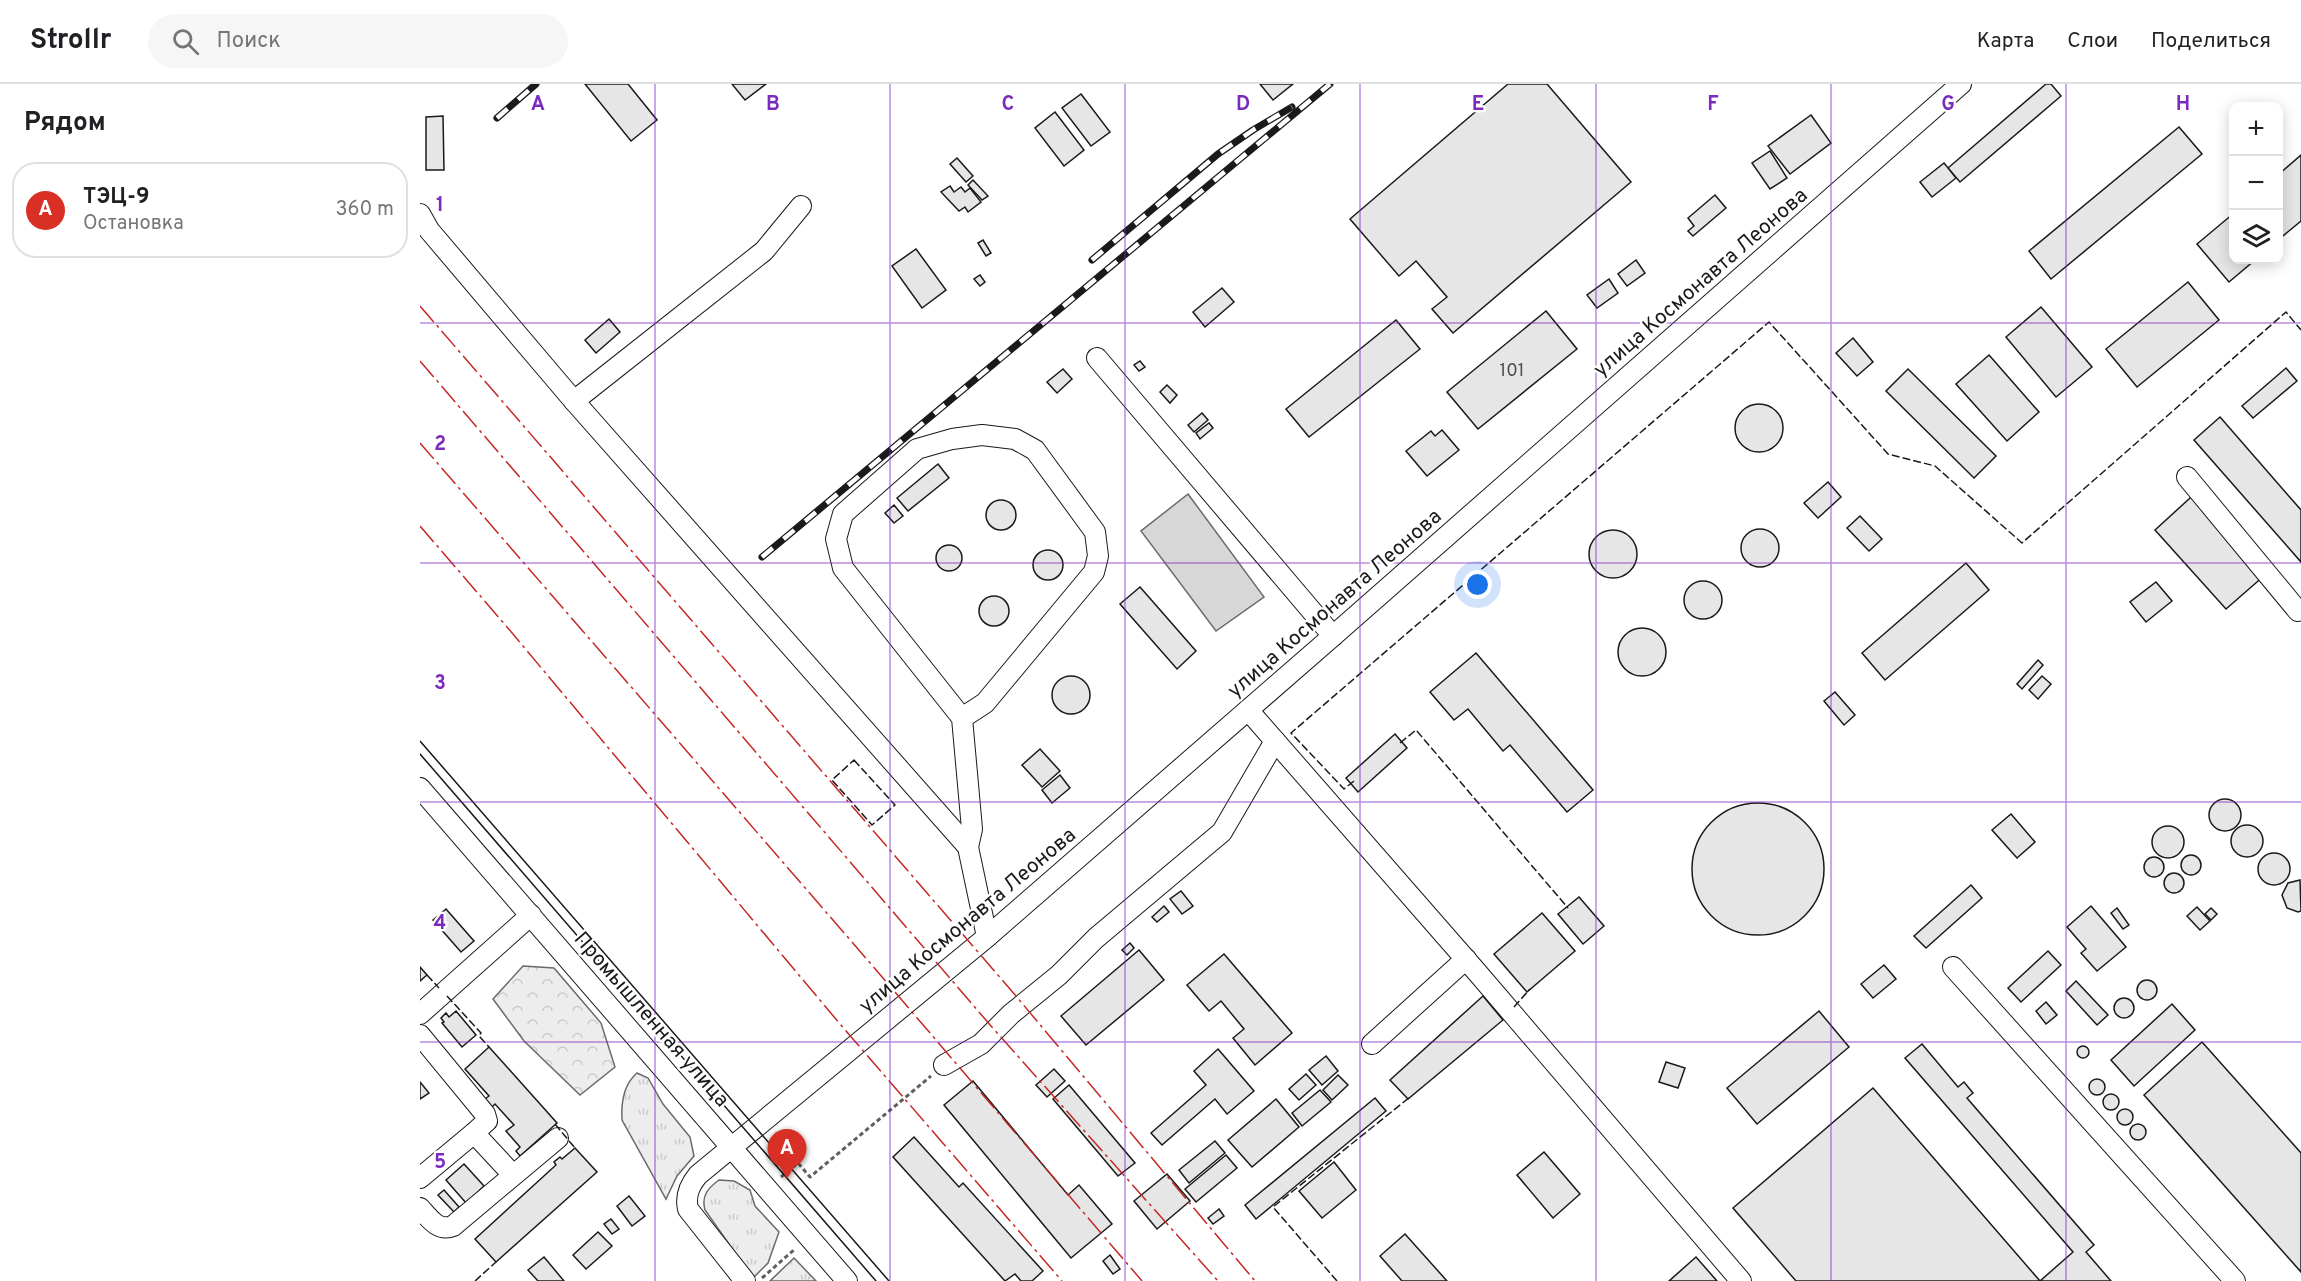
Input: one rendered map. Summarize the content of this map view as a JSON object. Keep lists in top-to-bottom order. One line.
{"streets":{"street":["улица Космонавта Леонова","Промышленная улица"]},"crossings":[["улица Космонавта Леонова","Промышленная улица"]],"house_numbers":["101"],"page":{"header":"Strollr","search":"Поиск","nav":["Карта","Слои","Поделиться"],"heading":"Рядом","map_buttons":["+","−"],"list":[{"mark":"A","name":"ТЭЦ-9","note":"Остановка","value":"360 m"}],"pins":"A"},"grid":{"columns":["A","B","C","D","E","F","G","H"],"rows":["1","2","3","4","5"]}}
